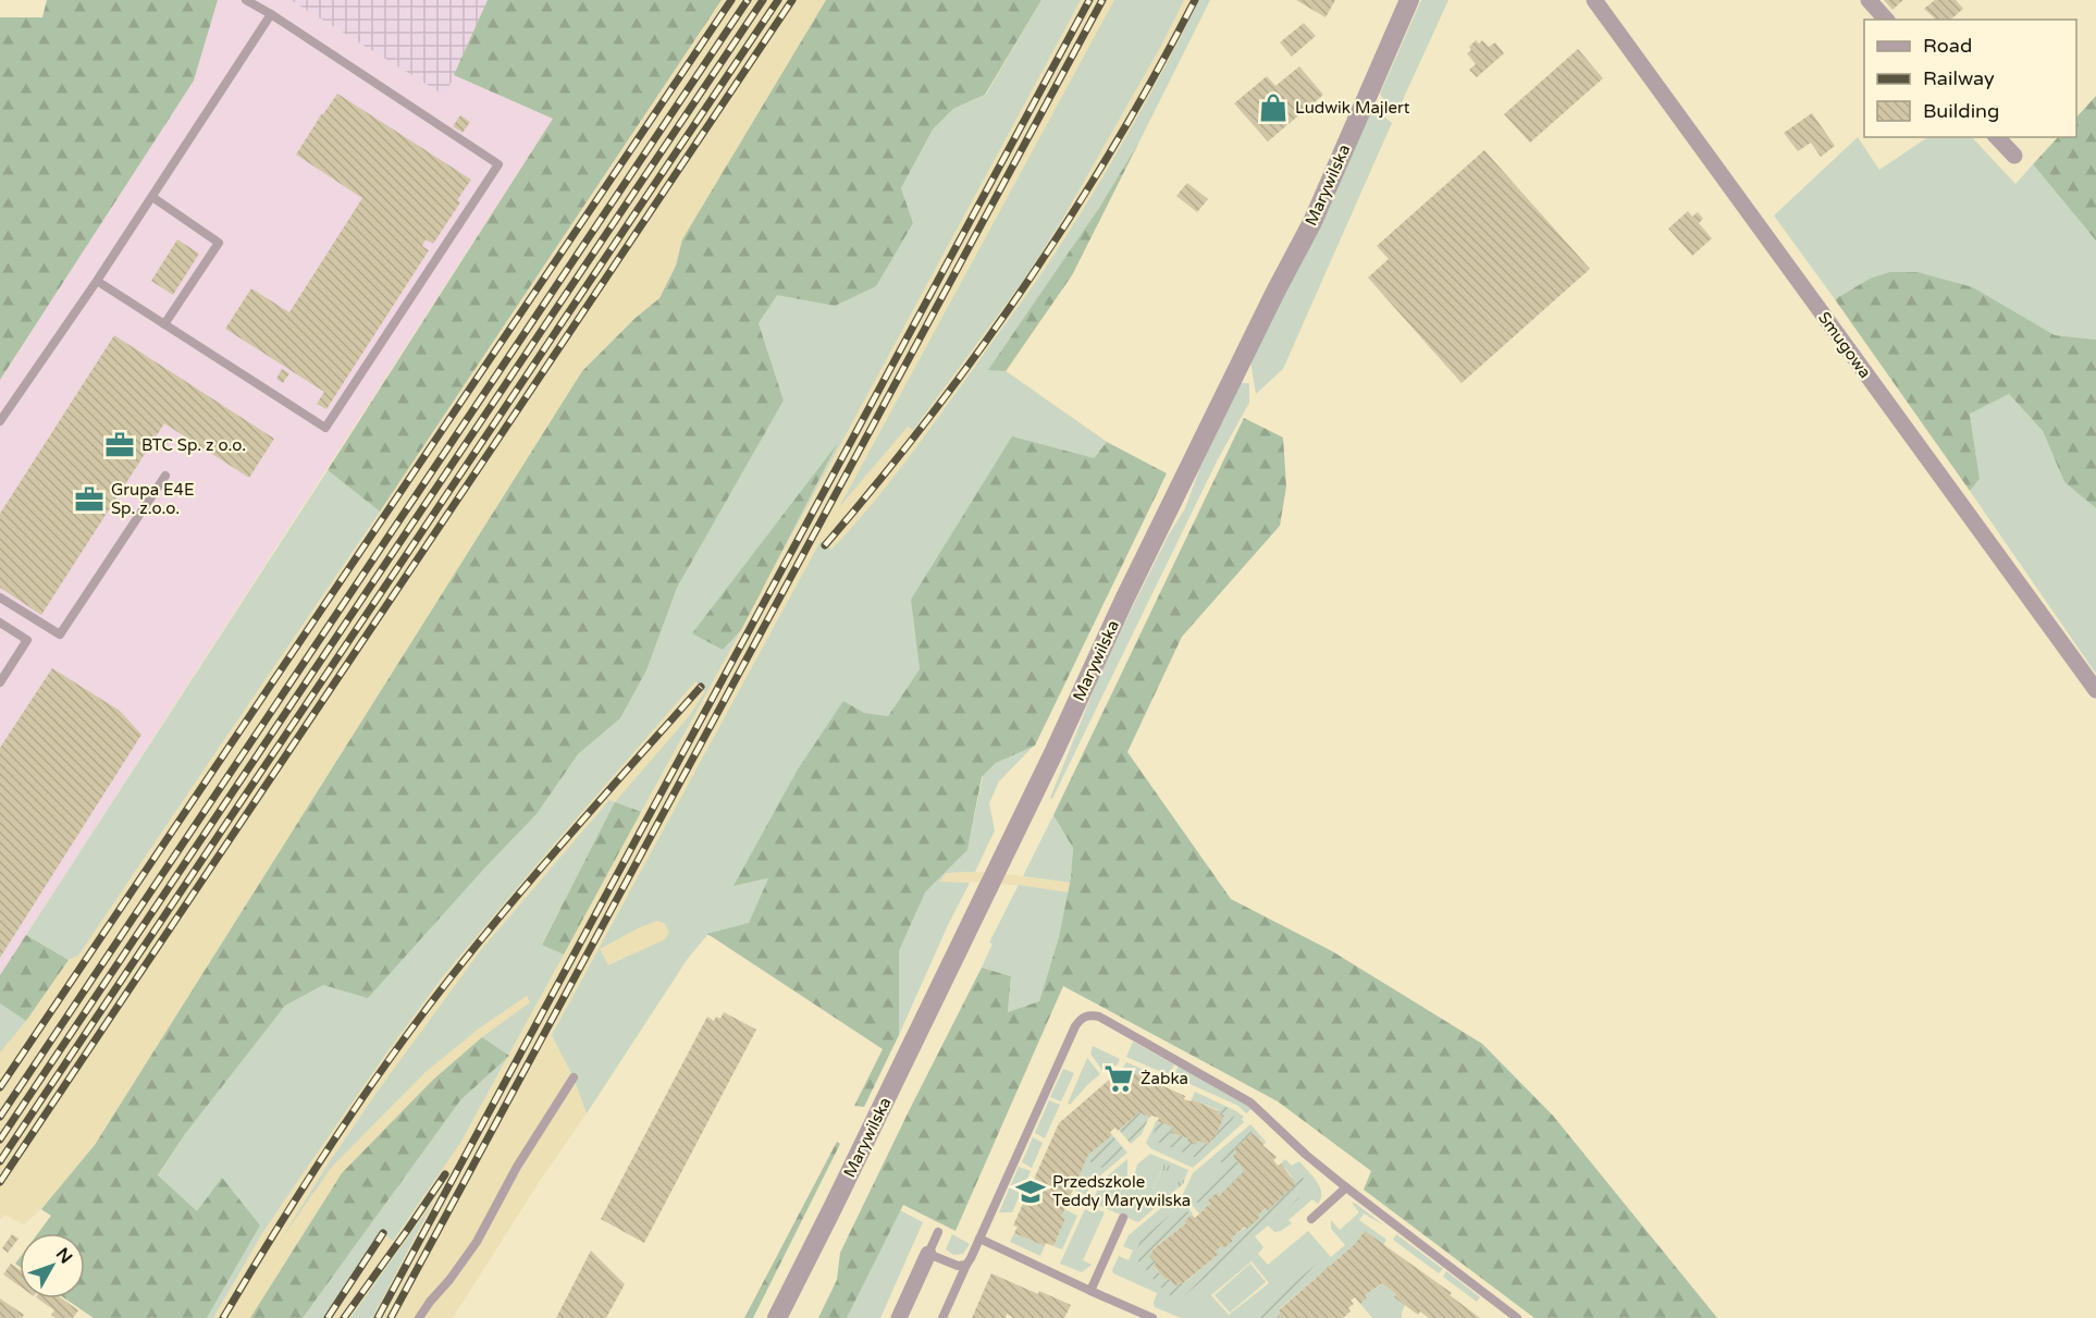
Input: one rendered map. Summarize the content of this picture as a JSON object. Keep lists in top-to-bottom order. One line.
{"streets":{"street":["Marywilska","Smugowa"]},"places":{"shop":["Ludwik Majlert"],"office":["BTC Sp. z o.o.","Grupa E4E Sp. z.o.o."],"supermarket":["Żabka"],"school or university":["Przedszkole Teddy Marywilska"]},"legend":["Road","Railway","Building"],"north":"top right"}
